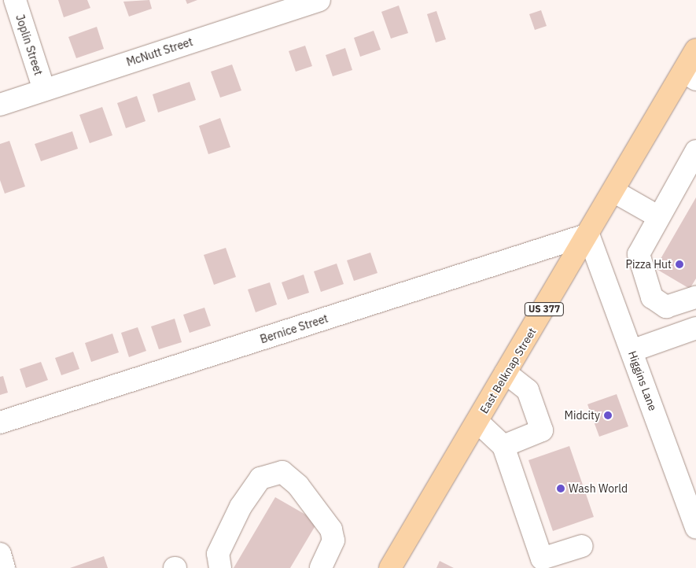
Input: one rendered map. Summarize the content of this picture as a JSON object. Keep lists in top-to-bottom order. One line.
{"streets":{"main road":["US 377","East Belknap Street"],"street":["Joplin Street","McNutt Street","Bernice Street","Higgins Lane"]},"crossings":[["Joplin Street","McNutt Street"],["Bernice Street","East Belknap Street"],["Bernice Street","Higgins Lane"],["East Belknap Street","Higgins Lane"]],"places":["Pizza Hut","Midcity","Wash World"]}
